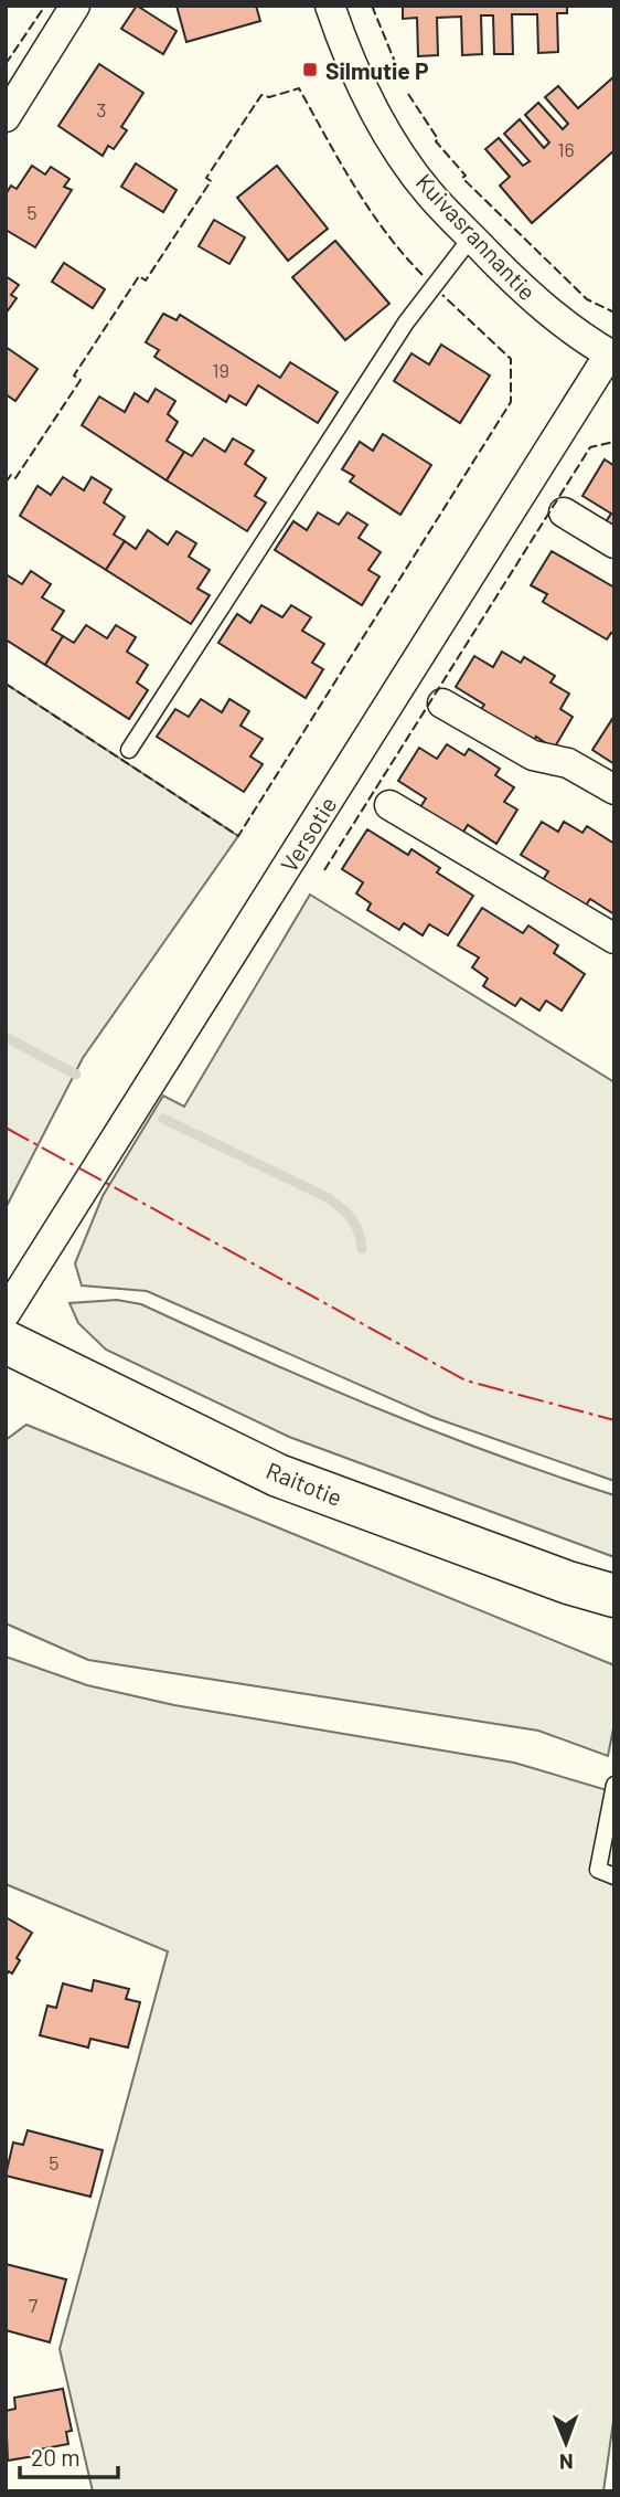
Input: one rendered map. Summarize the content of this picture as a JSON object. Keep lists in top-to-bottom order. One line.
{"streets":{"main road":["Raitotie"],"street":["Kuivasrannantie","Versotie"]},"crossings":[["Kuivasrannantie","Versotie"]],"places":{"transit":["Silmutie P"]},"house_numbers":["3","16","5","19","5","7"],"scale_bar":"20 m","north":"bottom"}
